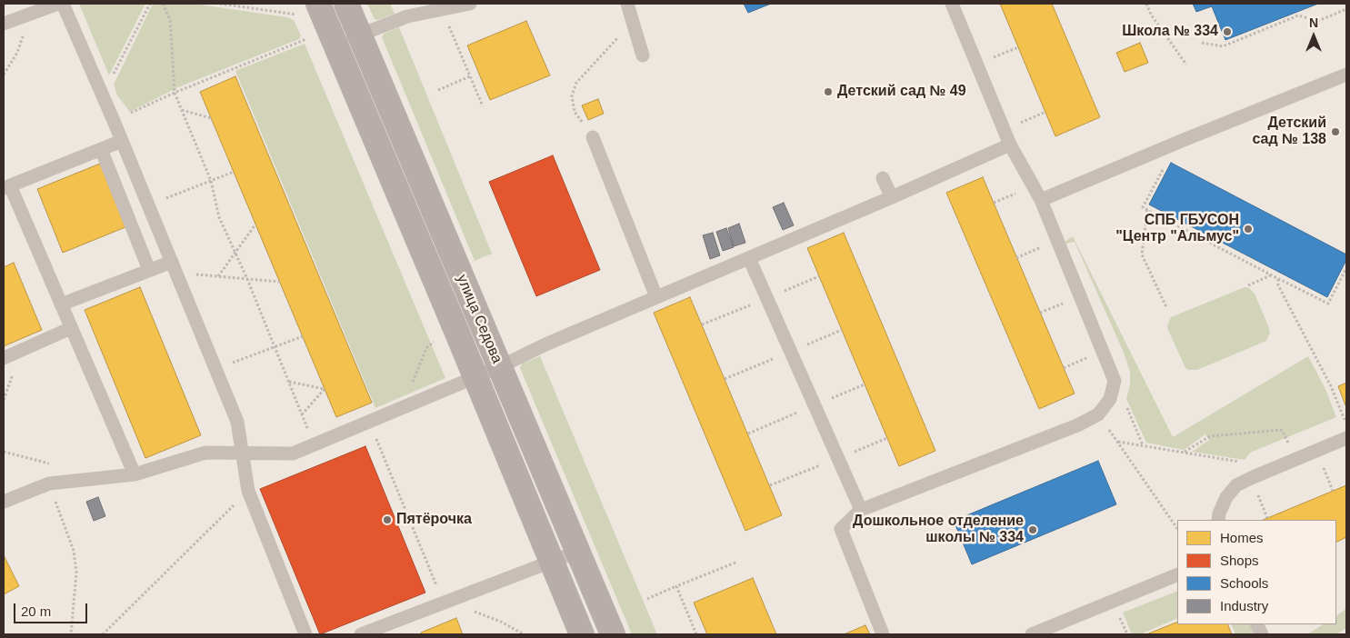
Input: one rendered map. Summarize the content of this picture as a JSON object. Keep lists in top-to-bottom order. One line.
{"streets":{"main road":["улица Седова"]},"places":["Школа № 334","Детский сад № 49","Детский сад № 138","СПБ ГБУСОН \"Центр \"Альмус\"","Пятёрочка","Дошкольное отделение школы № 334"],"legend":["Homes","Shops","Schools","Industry"],"scale_bar":"20 m","north":"top"}
